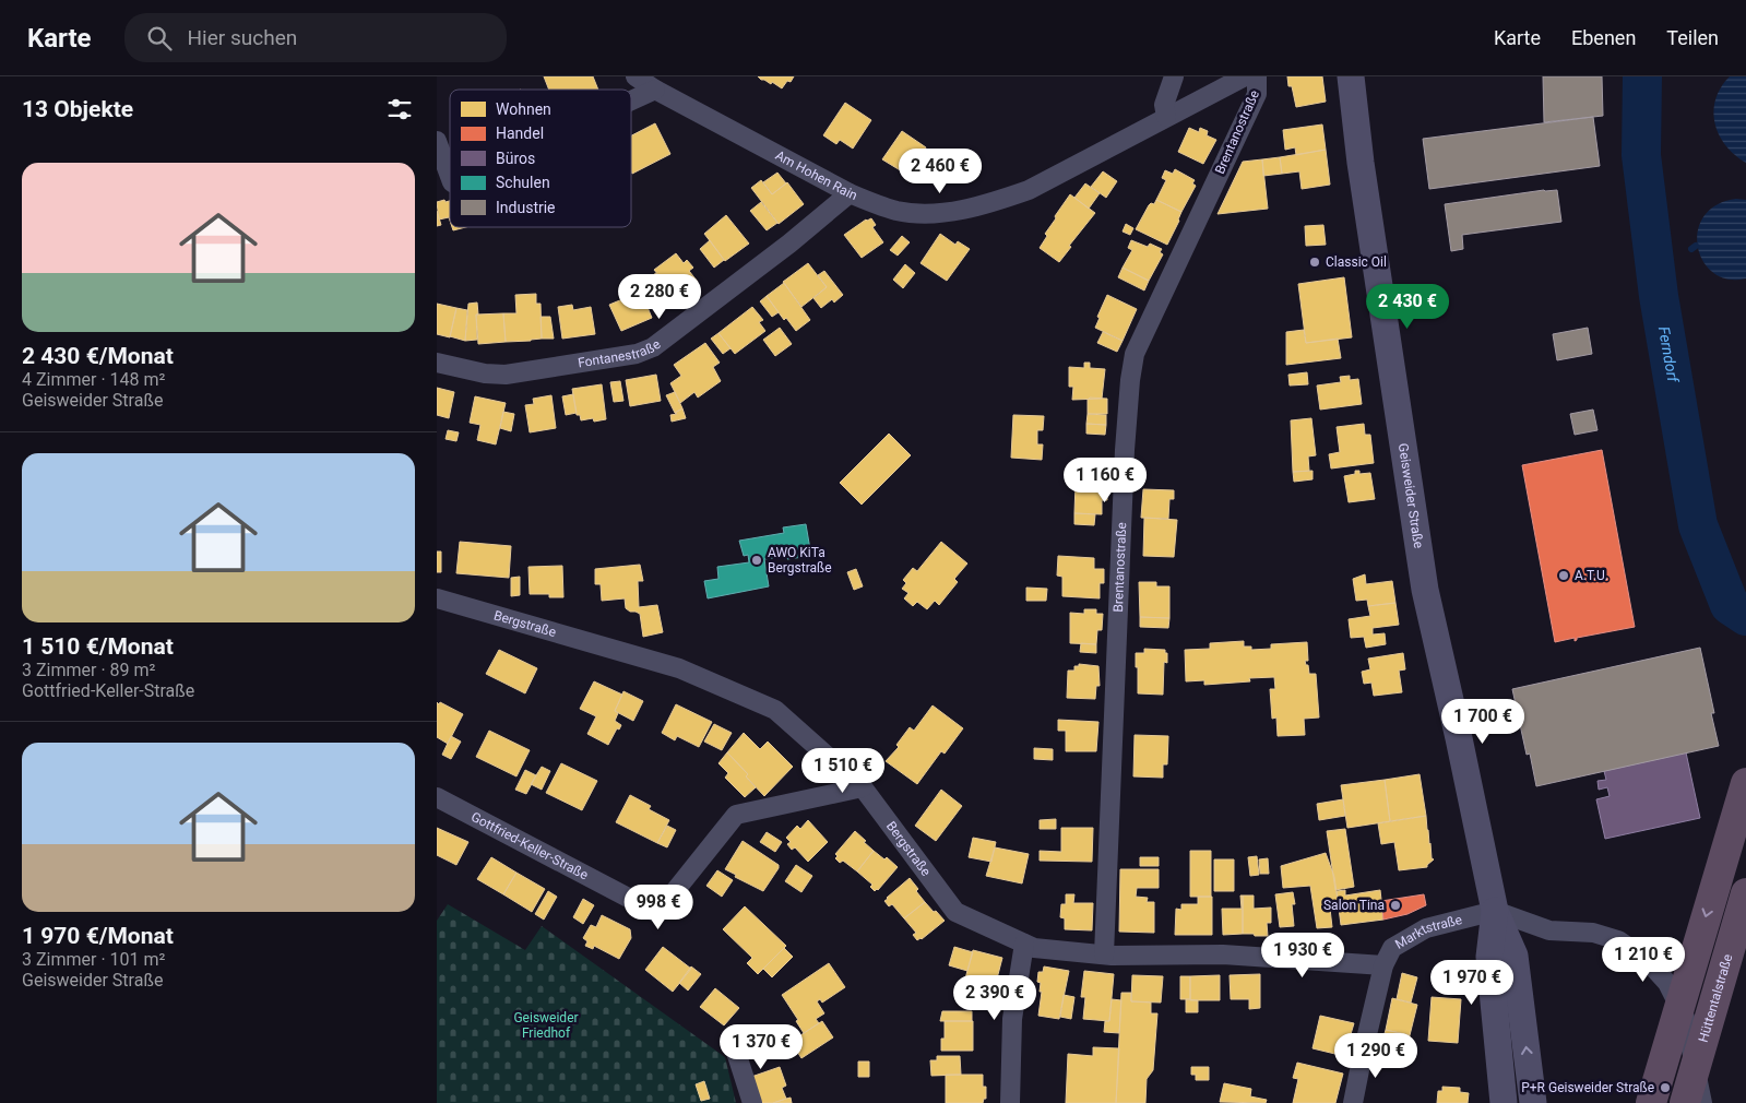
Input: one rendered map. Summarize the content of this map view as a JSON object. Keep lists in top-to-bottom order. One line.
{"streets":{"highway":["Hüttentalstraße"],"main road":["Geisweider Straße"],"street":["Brentanostraße","Am Hohen Rain","Fontanestraße","Bergstraße","Gottfried-Keller-Straße","Marktstraße"]},"crossings":[["Brentanostraße","Bergstraße"],["Am Hohen Rain","Fontanestraße"],["Geisweider Straße","Marktstraße"],["Bergstraße","Gottfried-Keller-Straße"],["Bergstraße","Marktstraße"]],"water":["Ferndorf"],"parks":["Geisweider Friedhof"],"places":["Classic Oil","AWO KiTa Bergstraße","A.T.U.","Salon Tina","P+R Geisweider Straße"],"legend":["Wohnen","Handel","Büros","Schulen","Industrie"],"page":{"header":"Karte","search":"Hier suchen","nav":["Karte","Ebenen","Teilen"],"heading":"13 Objekte","list":[{"name":"2 430 €/Monat","note":"4 Zimmer · 148 m² · Geisweider Straße"},{"name":"1 510 €/Monat","note":"3 Zimmer · 89 m² · Gottfried-Keller-Straße"},{"name":"1 970 €/Monat","note":"3 Zimmer · 101 m² · Geisweider Straße"}],"price":["2 460 €","2 280 €","2 430 €","1 160 €","1 700 €","1 510 €","998 €","1 930 €","1 210 €","1 970 €","2 390 €","1 370 €","1 290 €"]}}
